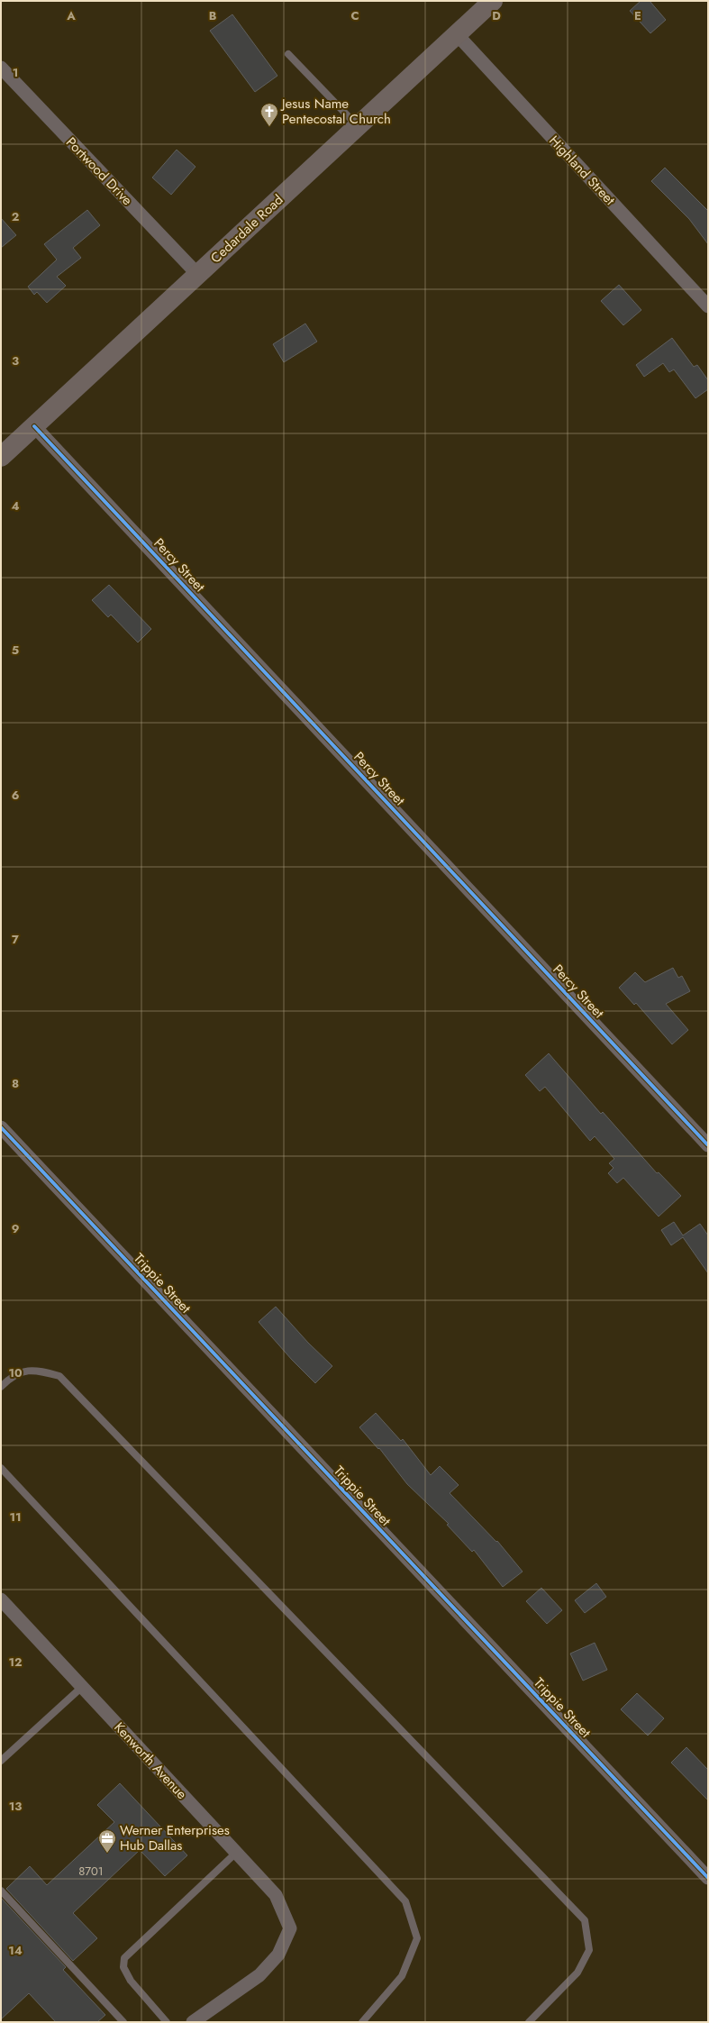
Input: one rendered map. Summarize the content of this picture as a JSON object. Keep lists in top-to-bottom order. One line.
{"streets":{"street":["Highland Street","Portwood Drive","Cedardale Road","Percy Street","Trippie Street","Kenworth Avenue"]},"crossings":[["Highland Street","Cedardale Road"],["Portwood Drive","Cedardale Road"],["Cedardale Road","Percy Street"]],"places":{"church":["Jesus Name Pentecostal Church"],"office":["Werner Enterprises Hub Dallas"]},"house_numbers":["8701"],"grid":{"columns":["A","B","C","D","E"],"rows":["1","2","3","4","5","6","7","8","9","10","11","12","13","14"]}}
